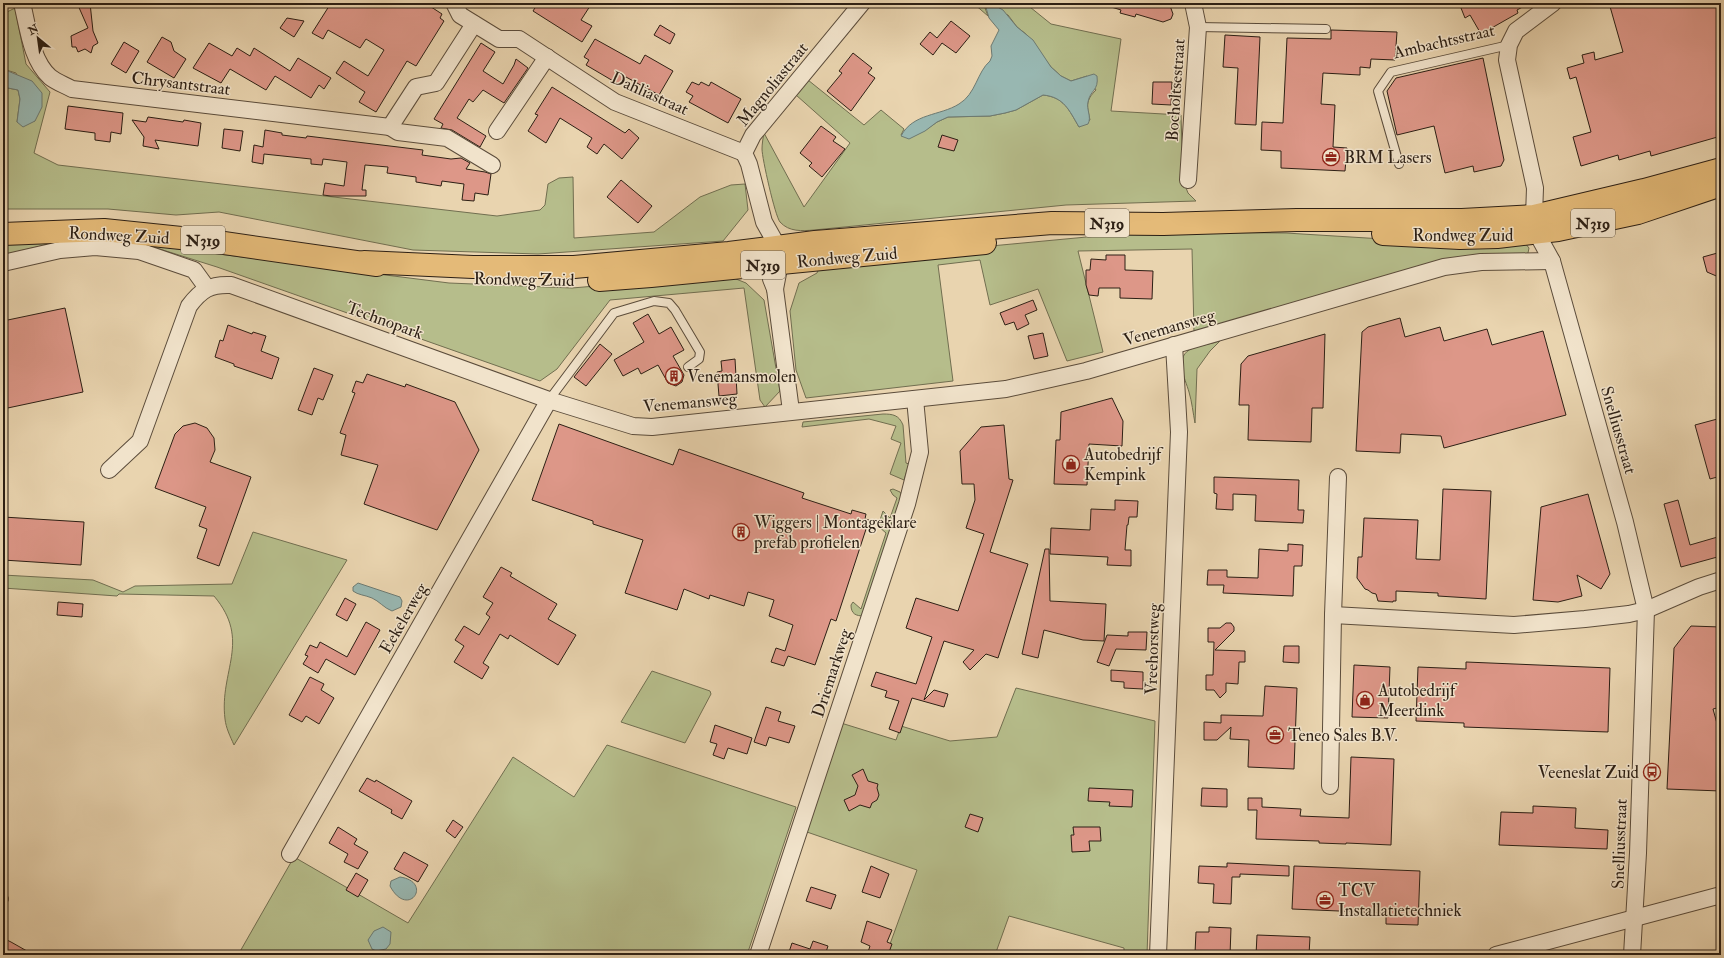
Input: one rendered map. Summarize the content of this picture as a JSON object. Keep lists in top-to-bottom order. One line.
{"streets":{"main road":["N319","Rondweg Zuid"],"street":["Ambachtsstraat","Chrysantstraat","Magnoliastraat","Bocholtsestraat","Dahliastraat","Technopark","Venemansweg","Snelliusstraat","Eekelerweg","Vreehorstweg","Driemarkweg"]},"crossings":[["Ambachtsstraat","Rondweg Zuid"],["Ambachtsstraat","Snelliusstraat"],["Magnoliastraat","Dahliastraat"],["Magnoliastraat","Rondweg Zuid"],["Rondweg Zuid","Snelliusstraat"],["Technopark","Venemansweg"],["Technopark","Eekelerweg"],["Venemansweg","Snelliusstraat"],["Venemansweg","Eekelerweg"],["Venemansweg","Vreehorstweg"],["Venemansweg","Driemarkweg"]],"places":{"office":["BRM Lasers","Teneo Sales B.V.","TCV Installatietechniek"],"building":["Venemansmolen","Wiggers | Montageklare prefab profielen"],"shop":["Autobedrijf Kempink","Autobedrijf Meerdink"],"bus stop":["Veeneslat Zuid"]},"north":"top left"}
